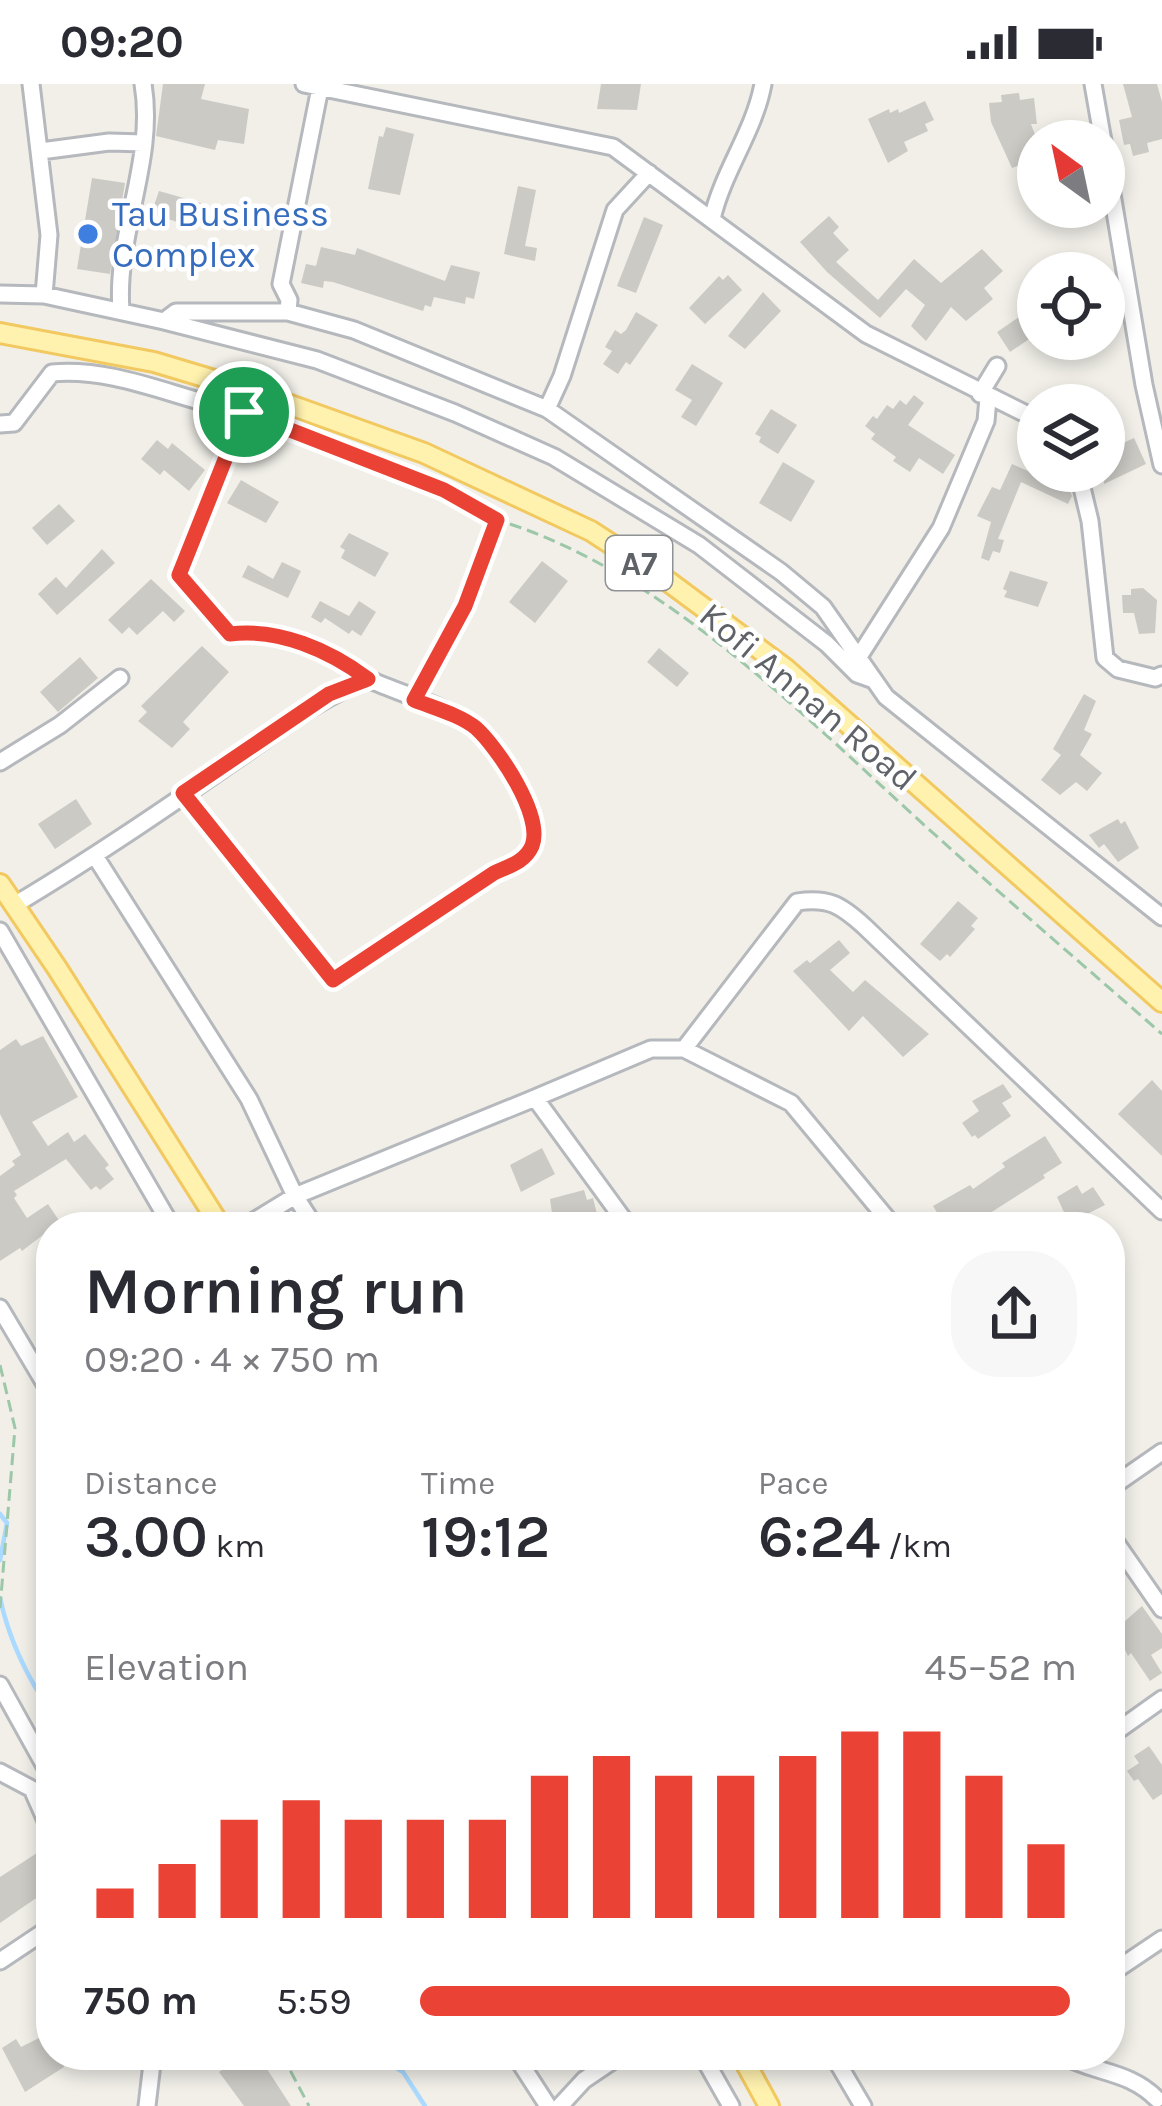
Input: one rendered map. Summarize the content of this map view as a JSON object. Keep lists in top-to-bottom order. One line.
{"streets":{"main road":["A7","Kofi Annan Road"]},"places":["Tau Business Complex"],"north":"top left","page":{"status":"09:20","heading":["Morning run","09:20 · 4 × 750 m"],"stats":[["Distance","3.00 km"],["Time","19:12"],["Pace","6:24 /km"]],"chart":["Elevation","45–52 m"],"list":[{"name":"750 m","note":"5:59"}]}}
